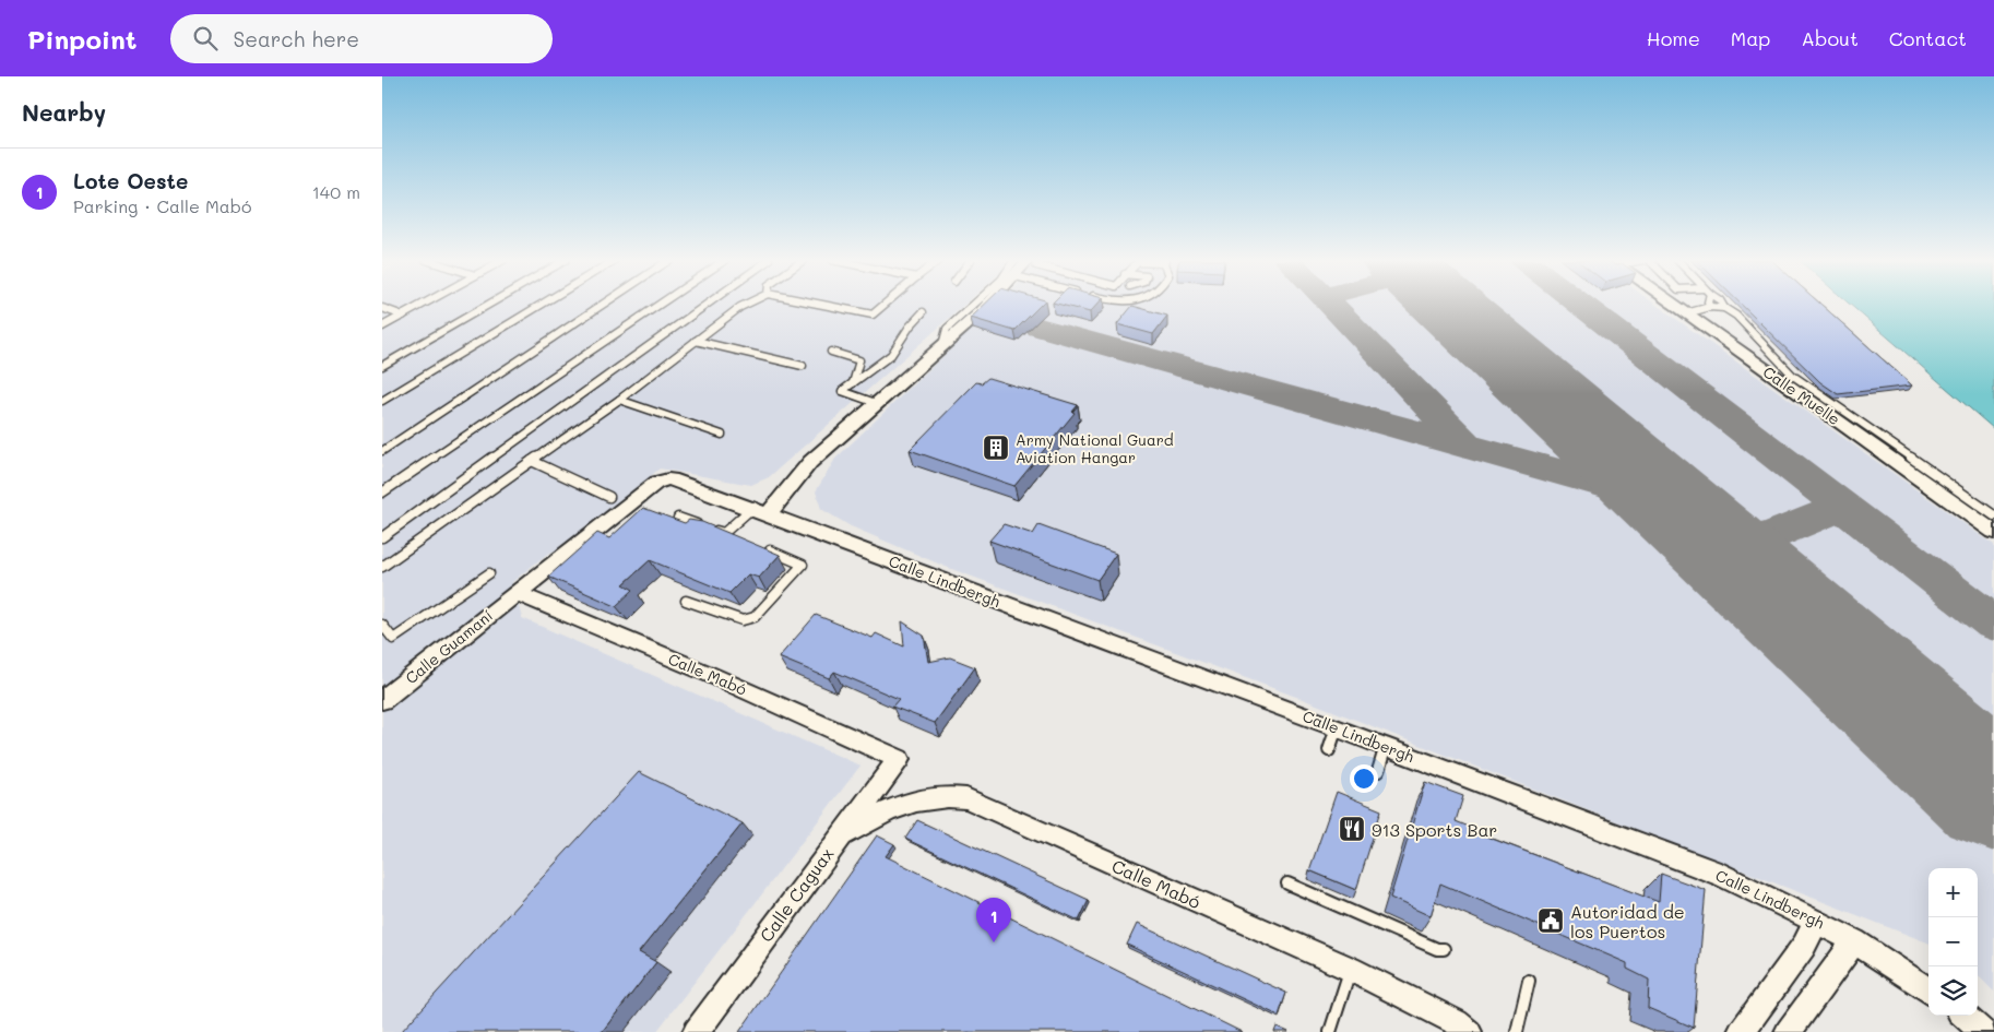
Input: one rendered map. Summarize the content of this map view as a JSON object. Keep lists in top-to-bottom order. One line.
{"streets":{"street":["Calle Muelle","Calle Lindbergh","Calle Guamaní","Calle Mabó","Calle Caguax"]},"crossings":[["Calle Lindbergh","Calle Guamaní"],["Calle Lindbergh","Calle Mabó"],["Calle Guamaní","Calle Mabó"],["Calle Mabó","Calle Caguax"]],"places":{"building":["Army National Guard Aviation Hangar"],"restaurant":["913 Sports Bar"],"public building":["Autoridad de los Puertos"]},"page":{"header":"Pinpoint","search":"Search here","nav":["Home","Map","About","Contact"],"heading":"Nearby","list":[{"mark":"1","name":"Lote Oeste","note":"Parking · Calle Mabó","value":"140 m"}],"map_buttons":["+","−"],"pins":"1"}}
